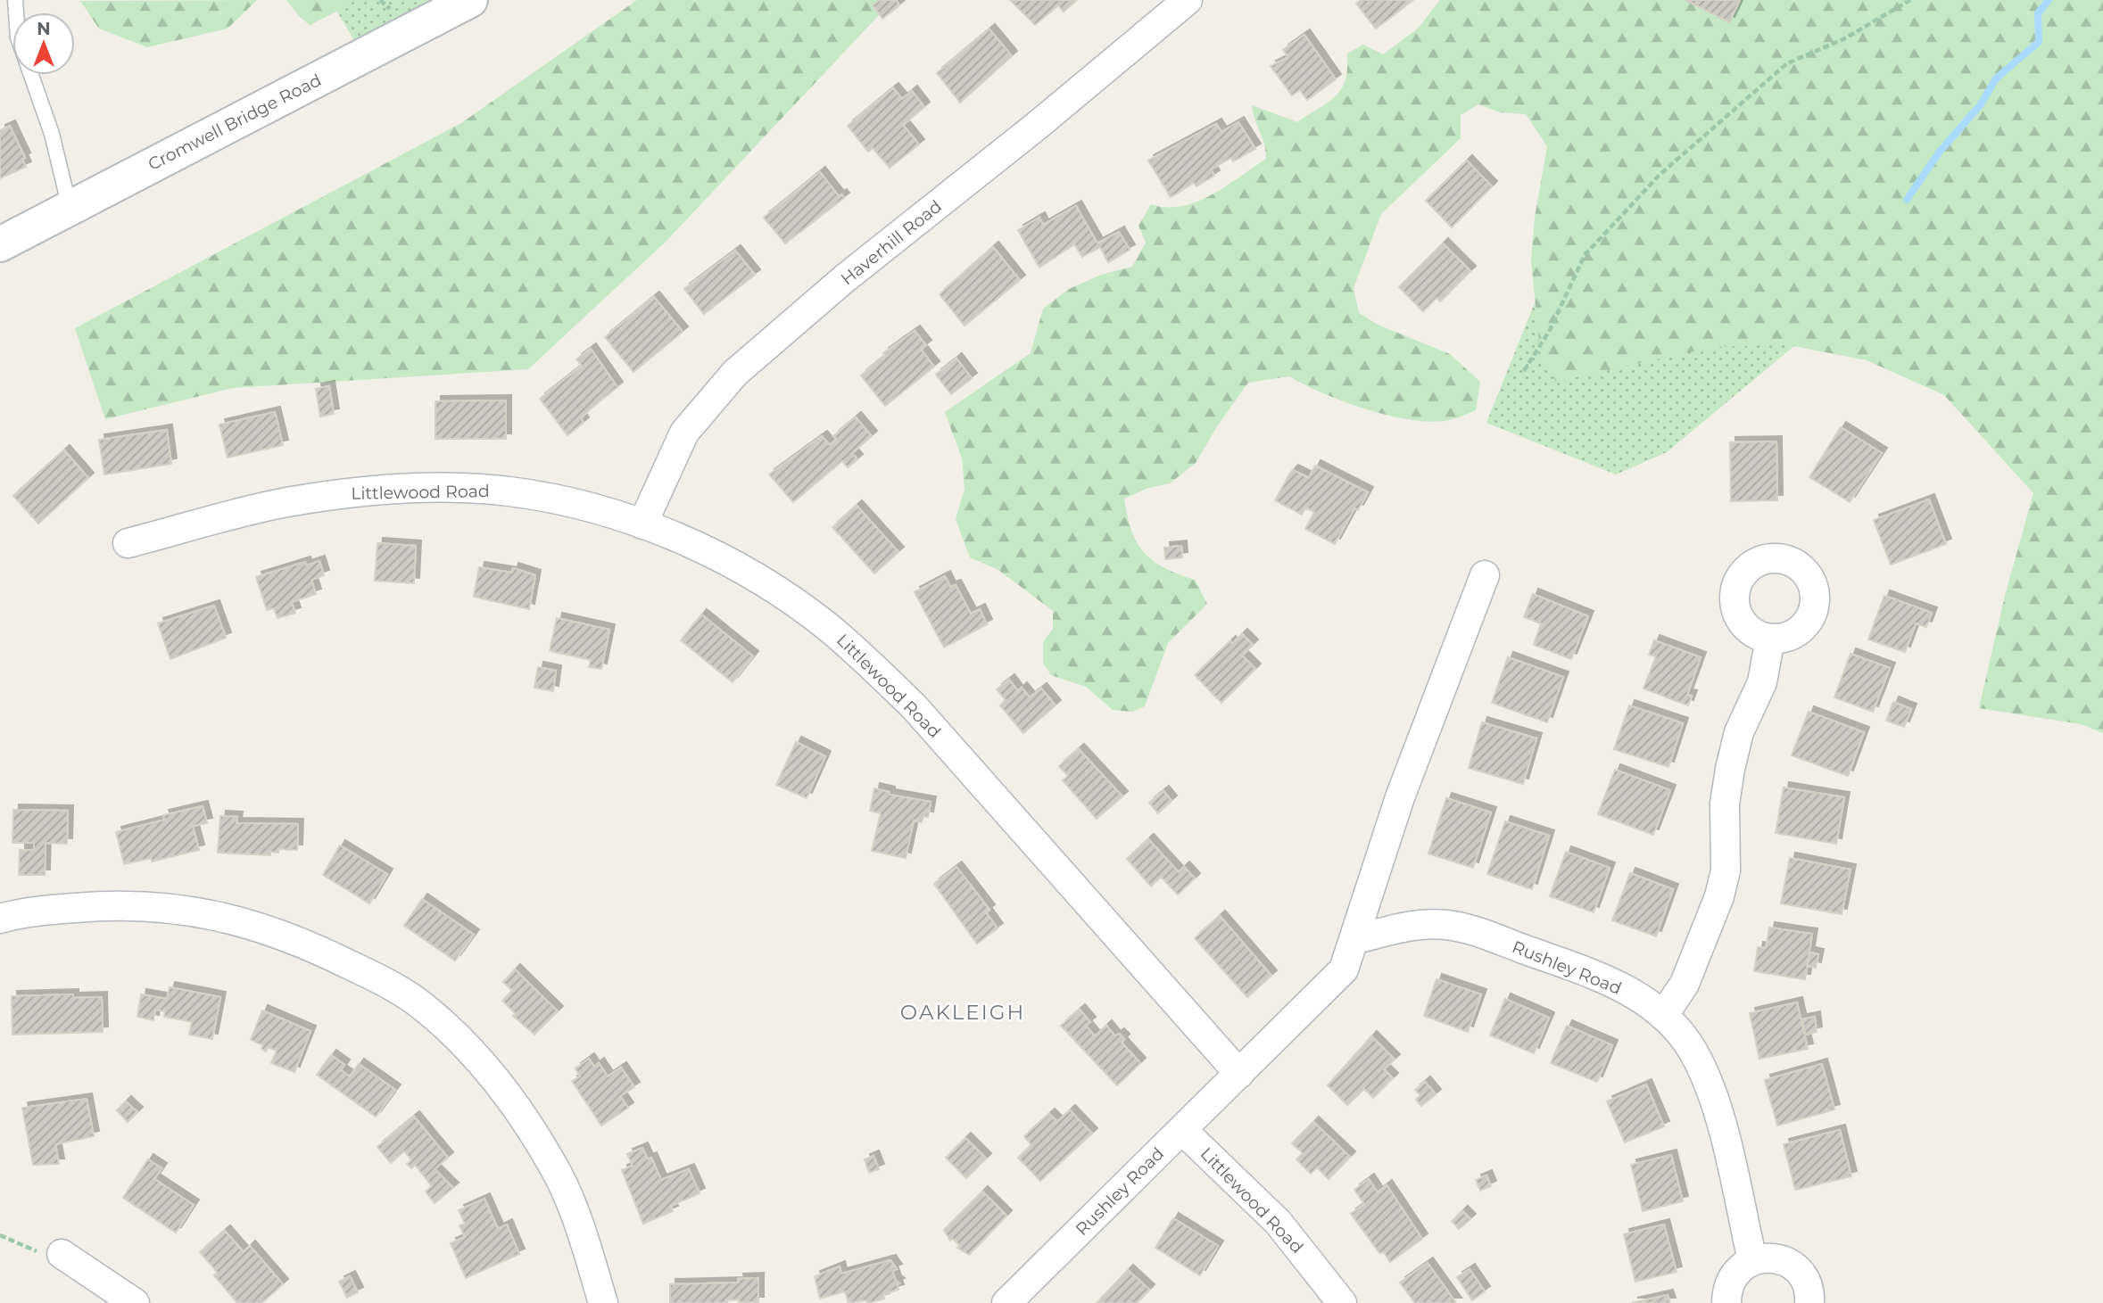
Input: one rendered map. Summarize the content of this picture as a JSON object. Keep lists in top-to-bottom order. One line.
{"streets":{"main road":["Cromwell Bridge Road"],"street":["Haverhill Road","Littlewood Road","Rushley Road"]},"crossings":[["Haverhill Road","Littlewood Road"],["Littlewood Road","Rushley Road"]],"districts":["OAKLEIGH"],"north":"top"}
